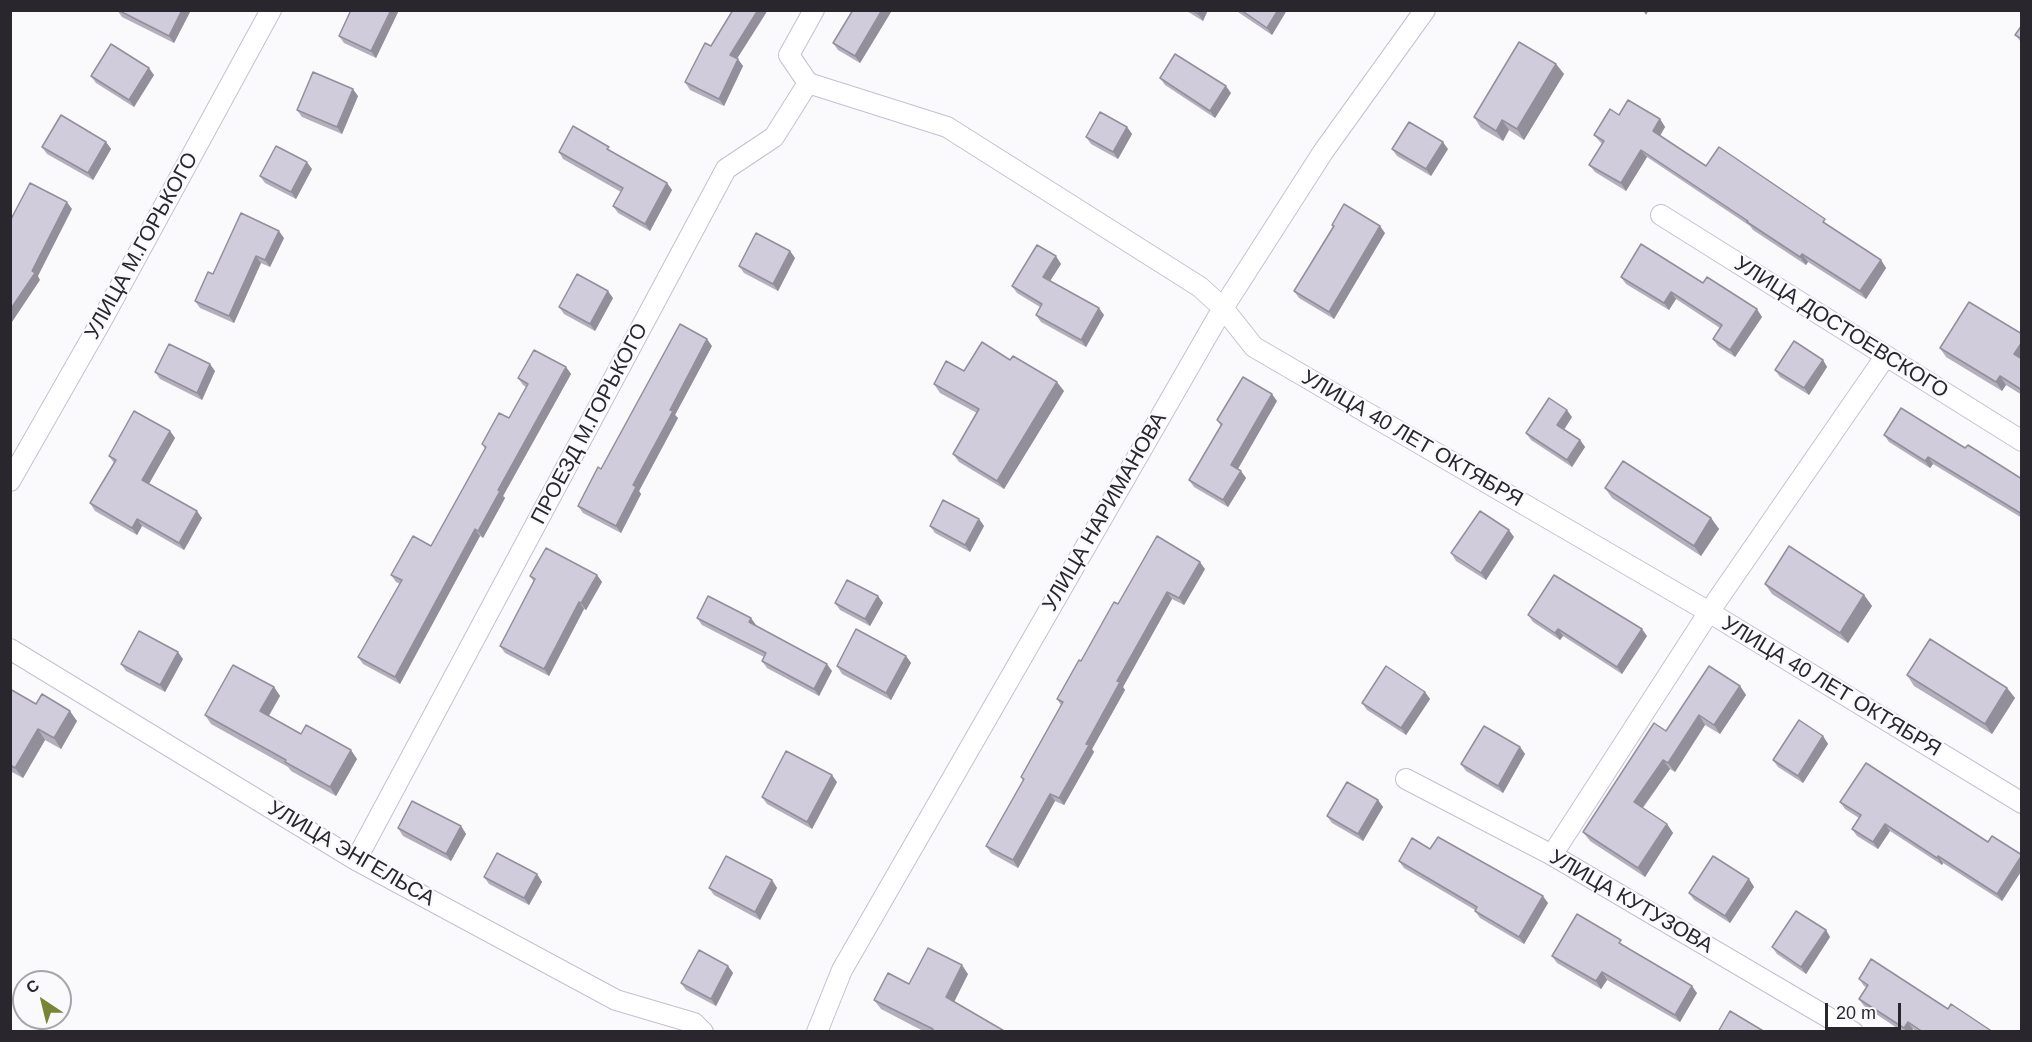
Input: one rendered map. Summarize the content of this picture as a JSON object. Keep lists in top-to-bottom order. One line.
{"streets":{"street":["УЛИЦА М.ГОРЬКОГО","УЛИЦА ДОСТОЕВСКОГО","ПРОЕЗД М.ГОРЬКОГО","УЛИЦА 40 ЛЕТ ОКТЯБРЯ","УЛИЦА НАРИМАНОВА","УЛИЦА ЭНГЕЛЬСА","УЛИЦА КУТУЗОВА"]},"crossings":[["ПРОЕЗД М.ГОРЬКОГО","УЛИЦА 40 ЛЕТ ОКТЯБРЯ"],["ПРОЕЗД М.ГОРЬКОГО","УЛИЦА ЭНГЕЛЬСА"],["УЛИЦА 40 ЛЕТ ОКТЯБРЯ","УЛИЦА НАРИМАНОВА"]],"scale_bar":"20 m","north":"top left"}
